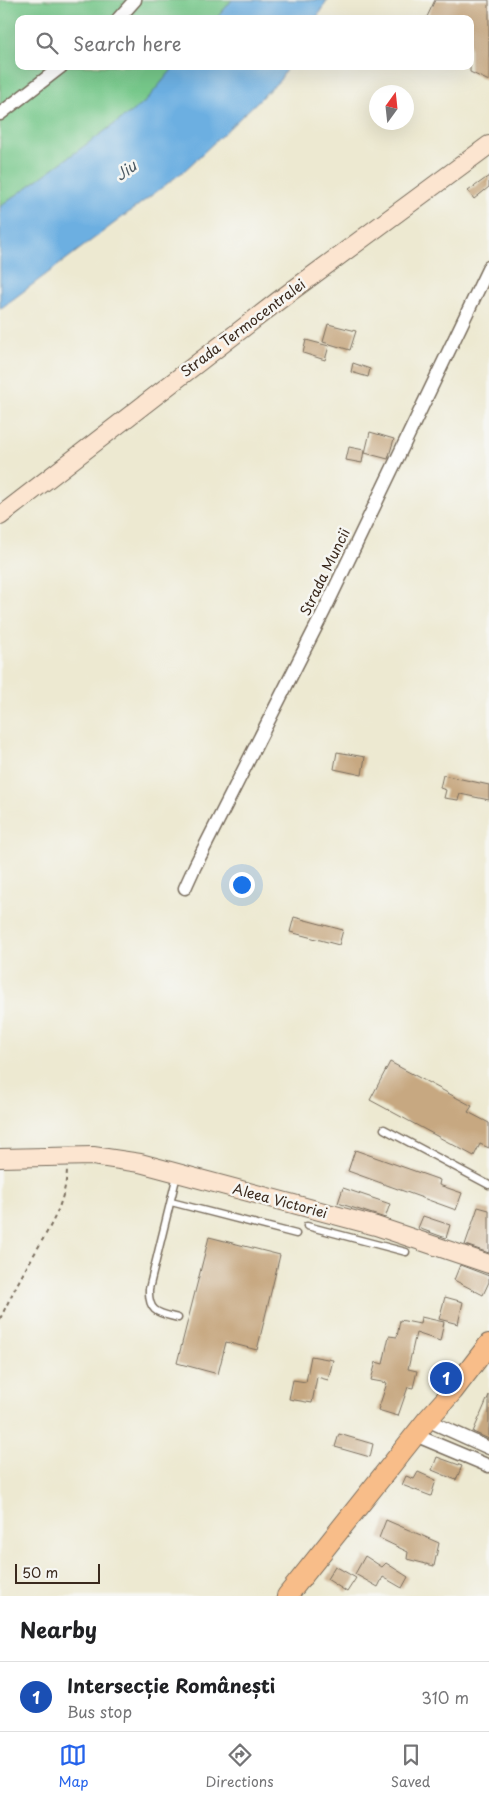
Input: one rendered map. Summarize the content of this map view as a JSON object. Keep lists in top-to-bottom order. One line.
{"streets":{"street":["Strada Termocentralei","Strada Muncii","Aleea Victoriei"]},"water":["Jiu"],"scale_bar":"50 m","north":"top","page":{"search":"Search here","pins":"1","scale":"50 m","heading":"Nearby","list":[{"mark":"1","name":"Intersecție Românești","note":"Bus stop","value":"310 m"}],"nav":["Map","Directions","Saved"]}}
